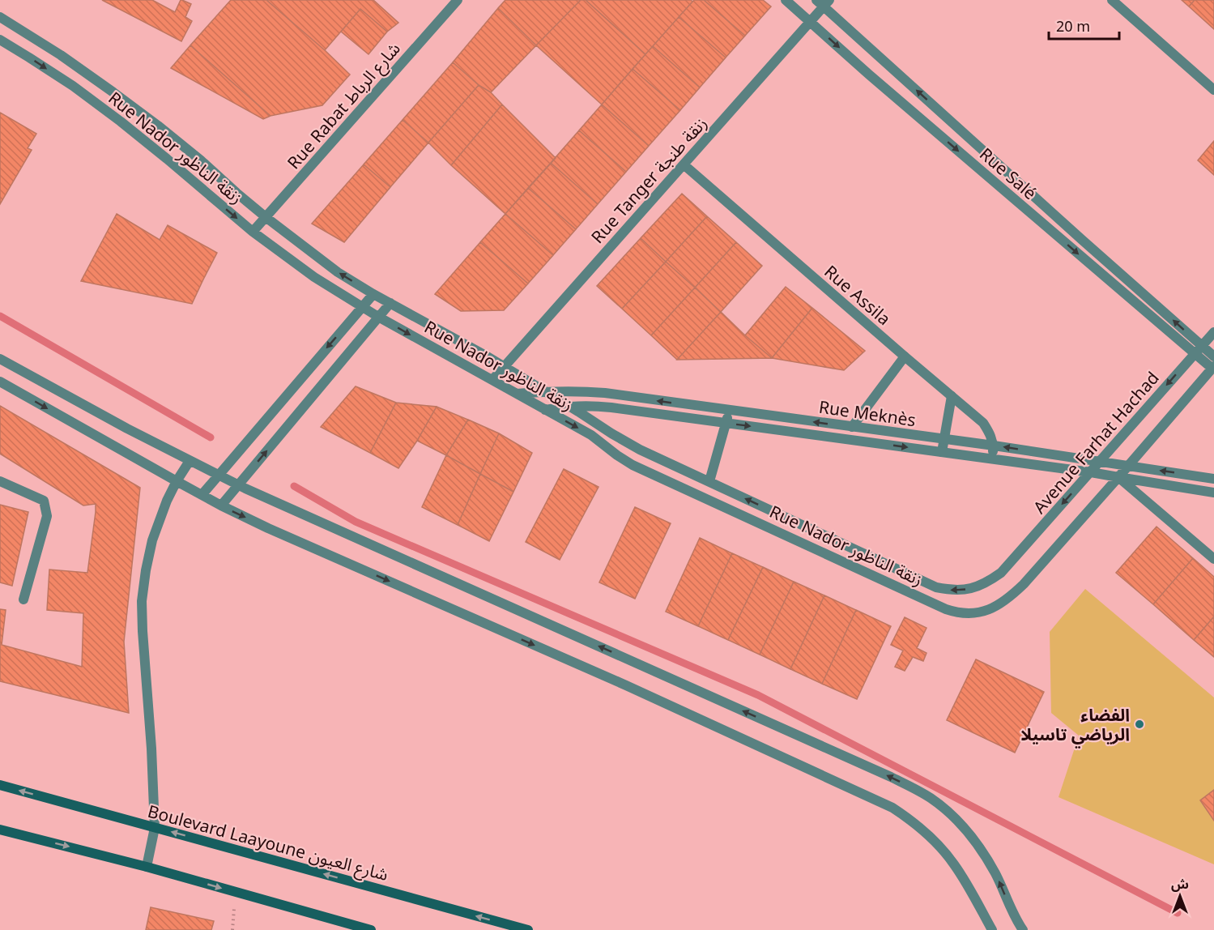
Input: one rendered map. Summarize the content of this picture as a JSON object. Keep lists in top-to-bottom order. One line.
{"streets":{"street":["Rue Rabat شارع الرباط","Rue Nador زنقة الناظور","Rue Salé","Rue Tanger زنقة طنجة","Rue Assila","Rue Meknès","Avenue Farhat Hachad","Boulevard Laayoune شارع العيون"]},"crossings":[["Rue Rabat شارع الرباط","Rue Nador زنقة الناظور"],["Rue Nador زنقة الناظور","Rue Tanger زنقة طنجة"],["Rue Nador زنقة الناظور","Rue Meknès"],["Rue Nador زنقة الناظور","Avenue Farhat Hachad"],["Rue Salé","Rue Tanger زنقة طنجة"],["Rue Salé","Avenue Farhat Hachad"],["Rue Tanger زنقة طنجة","Rue Assila"],["Rue Assila","Rue Meknès"],["Rue Meknès","Avenue Farhat Hachad"]],"places":["الفضاء الرياضي تاسيلا"],"scale_bar":"20 m","north":"top"}
